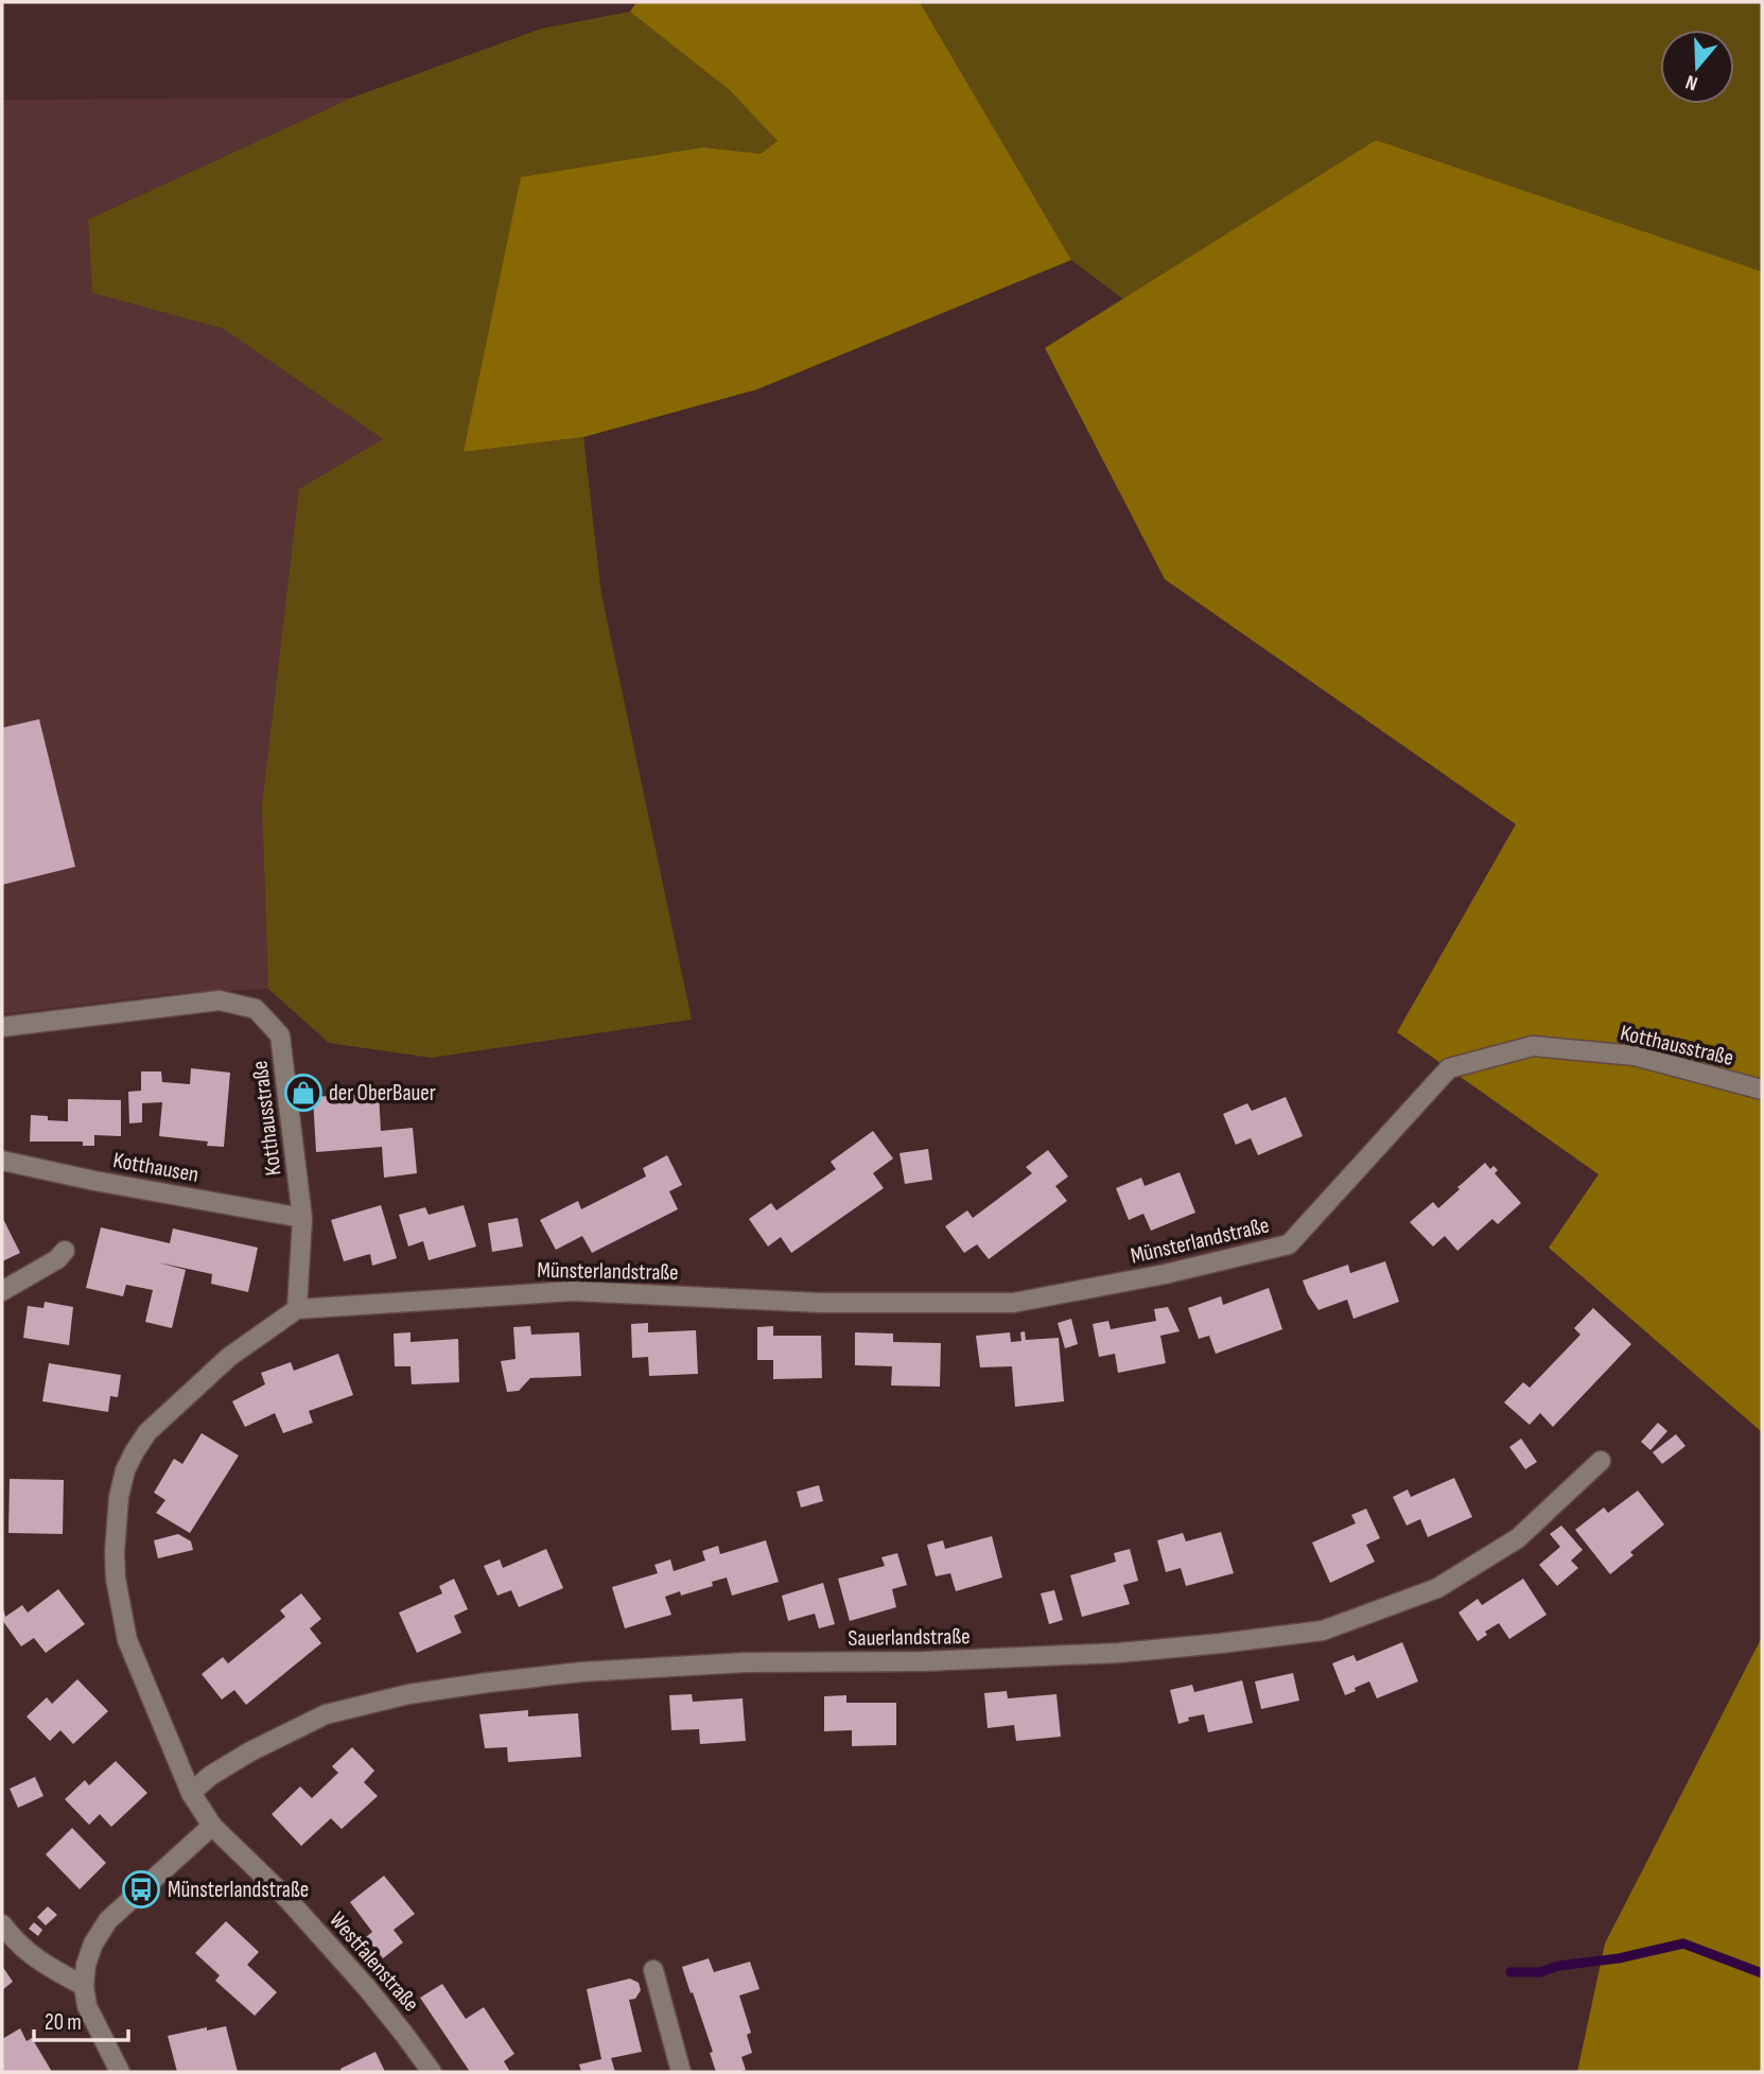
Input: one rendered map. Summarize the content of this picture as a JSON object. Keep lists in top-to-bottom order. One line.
{"streets":{"street":["Kotthausstraße","Kotthausen","Münsterlandstraße","Sauerlandstraße","Westfalenstraße"]},"crossings":[["Kotthausstraße","Kotthausen"],["Kotthausstraße","Münsterlandstraße"]],"places":{"shop":["der OberBauer"],"bus stop":["Münsterlandstraße"]},"scale_bar":"20 m","north":"bottom"}
